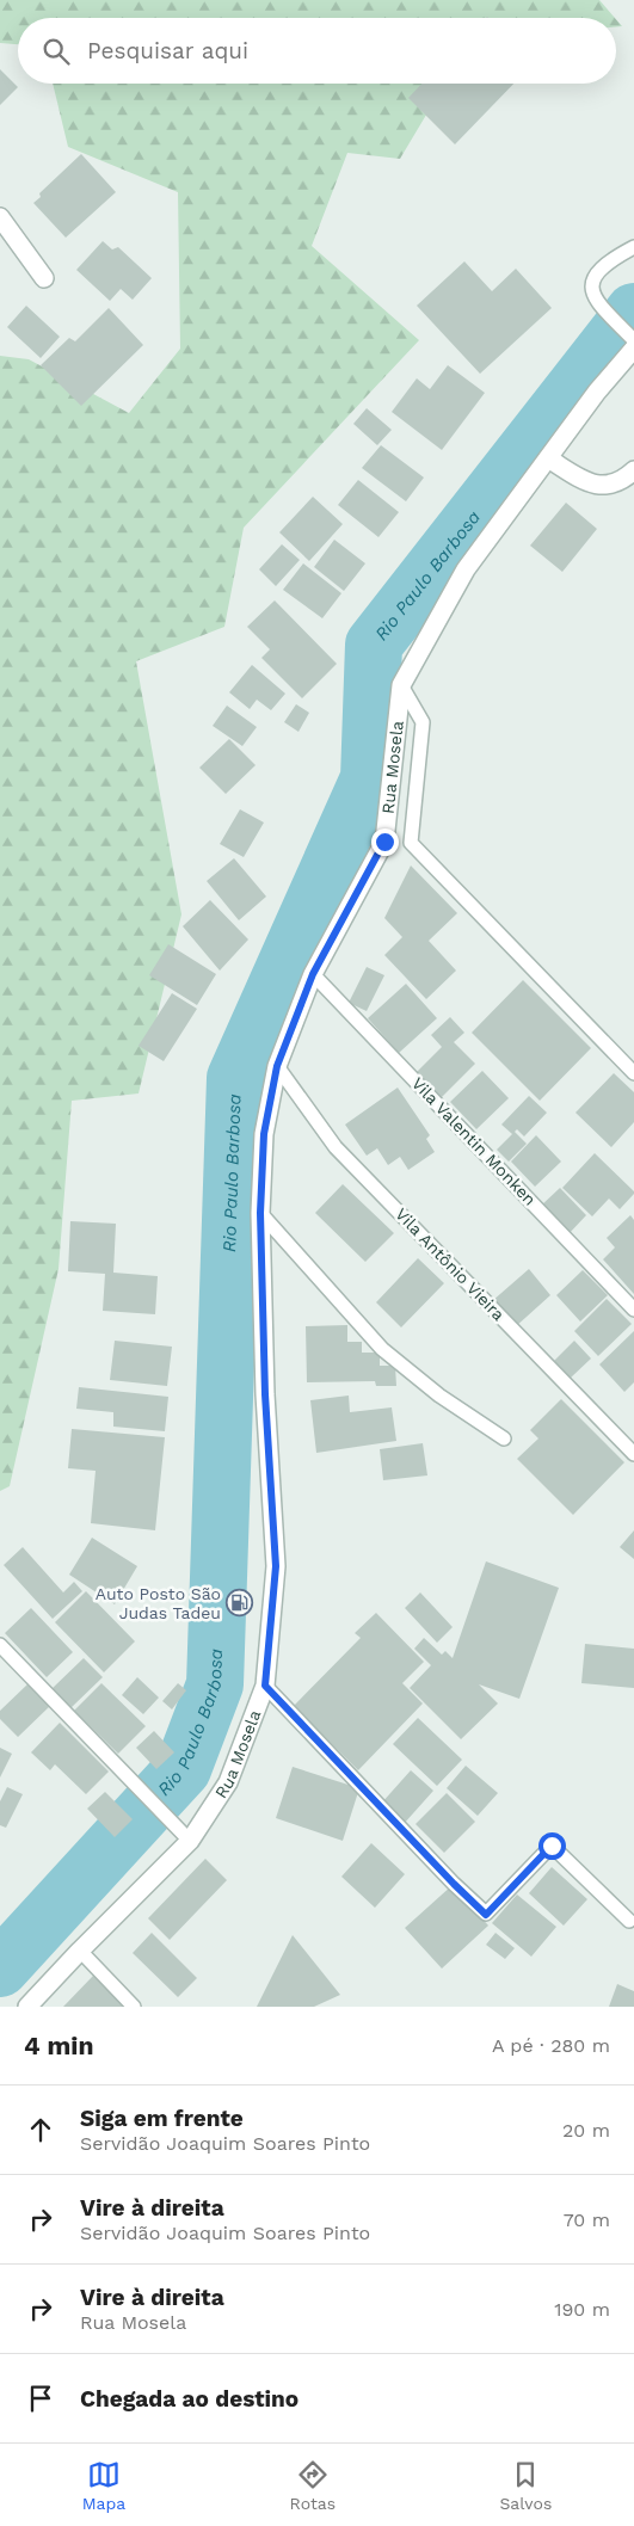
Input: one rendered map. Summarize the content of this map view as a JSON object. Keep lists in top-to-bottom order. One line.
{"streets":{"street":["Rua Mosela"],"lane":["Vila Valentin Monken","Vila Antônio Vieira"]},"crossings":[["Rua Mosela","Vila Valentin Monken"],["Rua Mosela","Vila Antônio Vieira"]],"water":["Rio Paulo Barbosa"],"places":{"fuel station":["Auto Posto São Judas Tadeu"]},"page":{"search":"Pesquisar aqui","heading":["4 min","A pé · 280 m"],"list":[["Siga em frente","Servidão Joaquim Soares Pinto","20 m"],["Vire à direita","Servidão Joaquim Soares Pinto","70 m"],["Vire à direita","Rua Mosela","190 m"],"Chegada ao destino"],"nav":["Mapa","Rotas","Salvos"]}}
